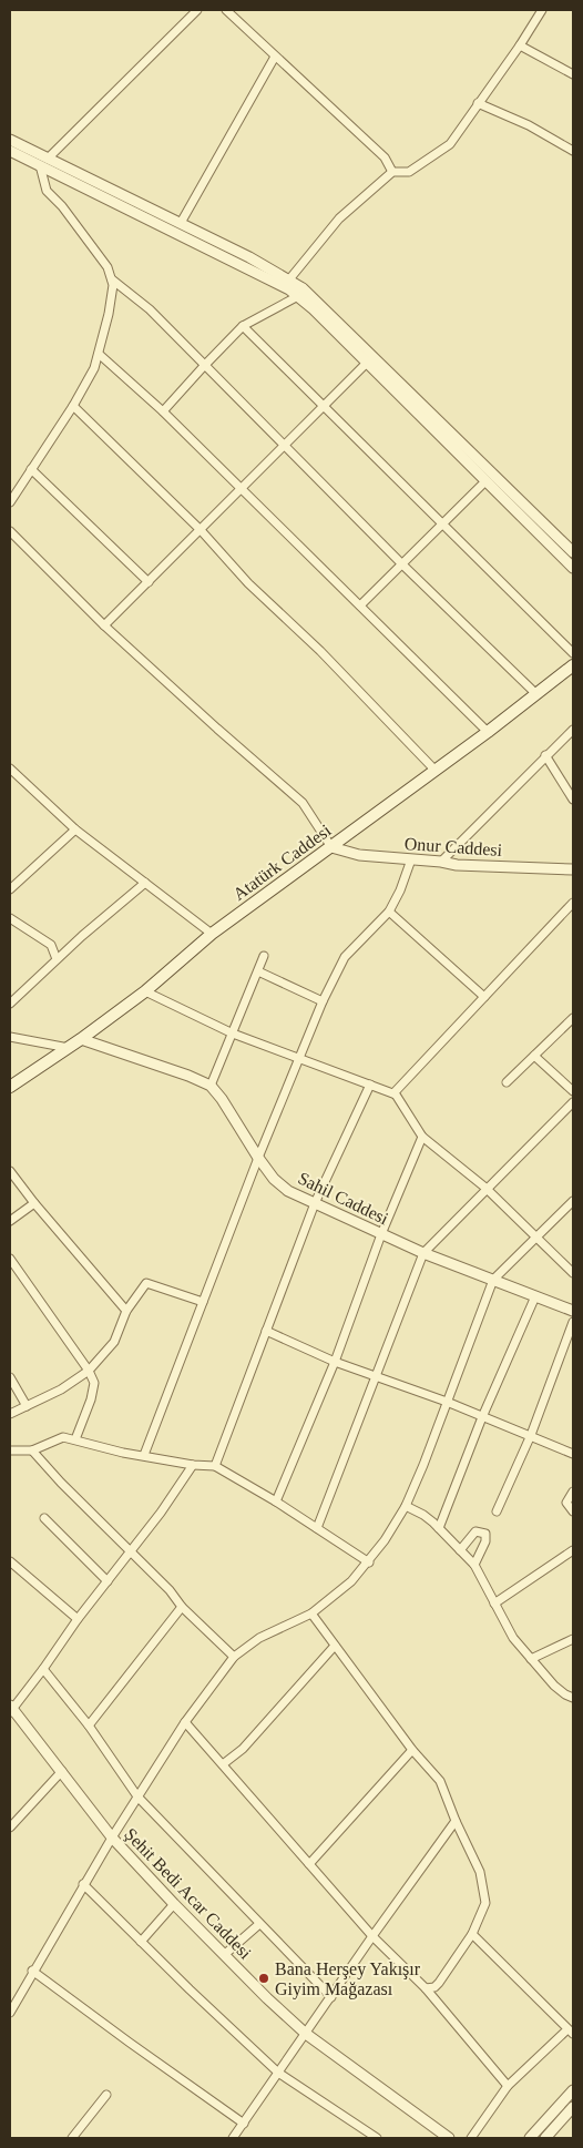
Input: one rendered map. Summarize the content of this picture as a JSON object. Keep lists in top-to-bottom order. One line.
{"streets":{"main road":["Atatürk Caddesi"],"street":["Onur Caddesi","Sahil Caddesi","Şehit Bedi Acar Caddesi"]},"crossings":[["Onur Caddesi","Atatürk Caddesi"],["Atatürk Caddesi","Sahil Caddesi"]],"places":["Bana Herşey Yakışır Giyim Mağazası"]}
